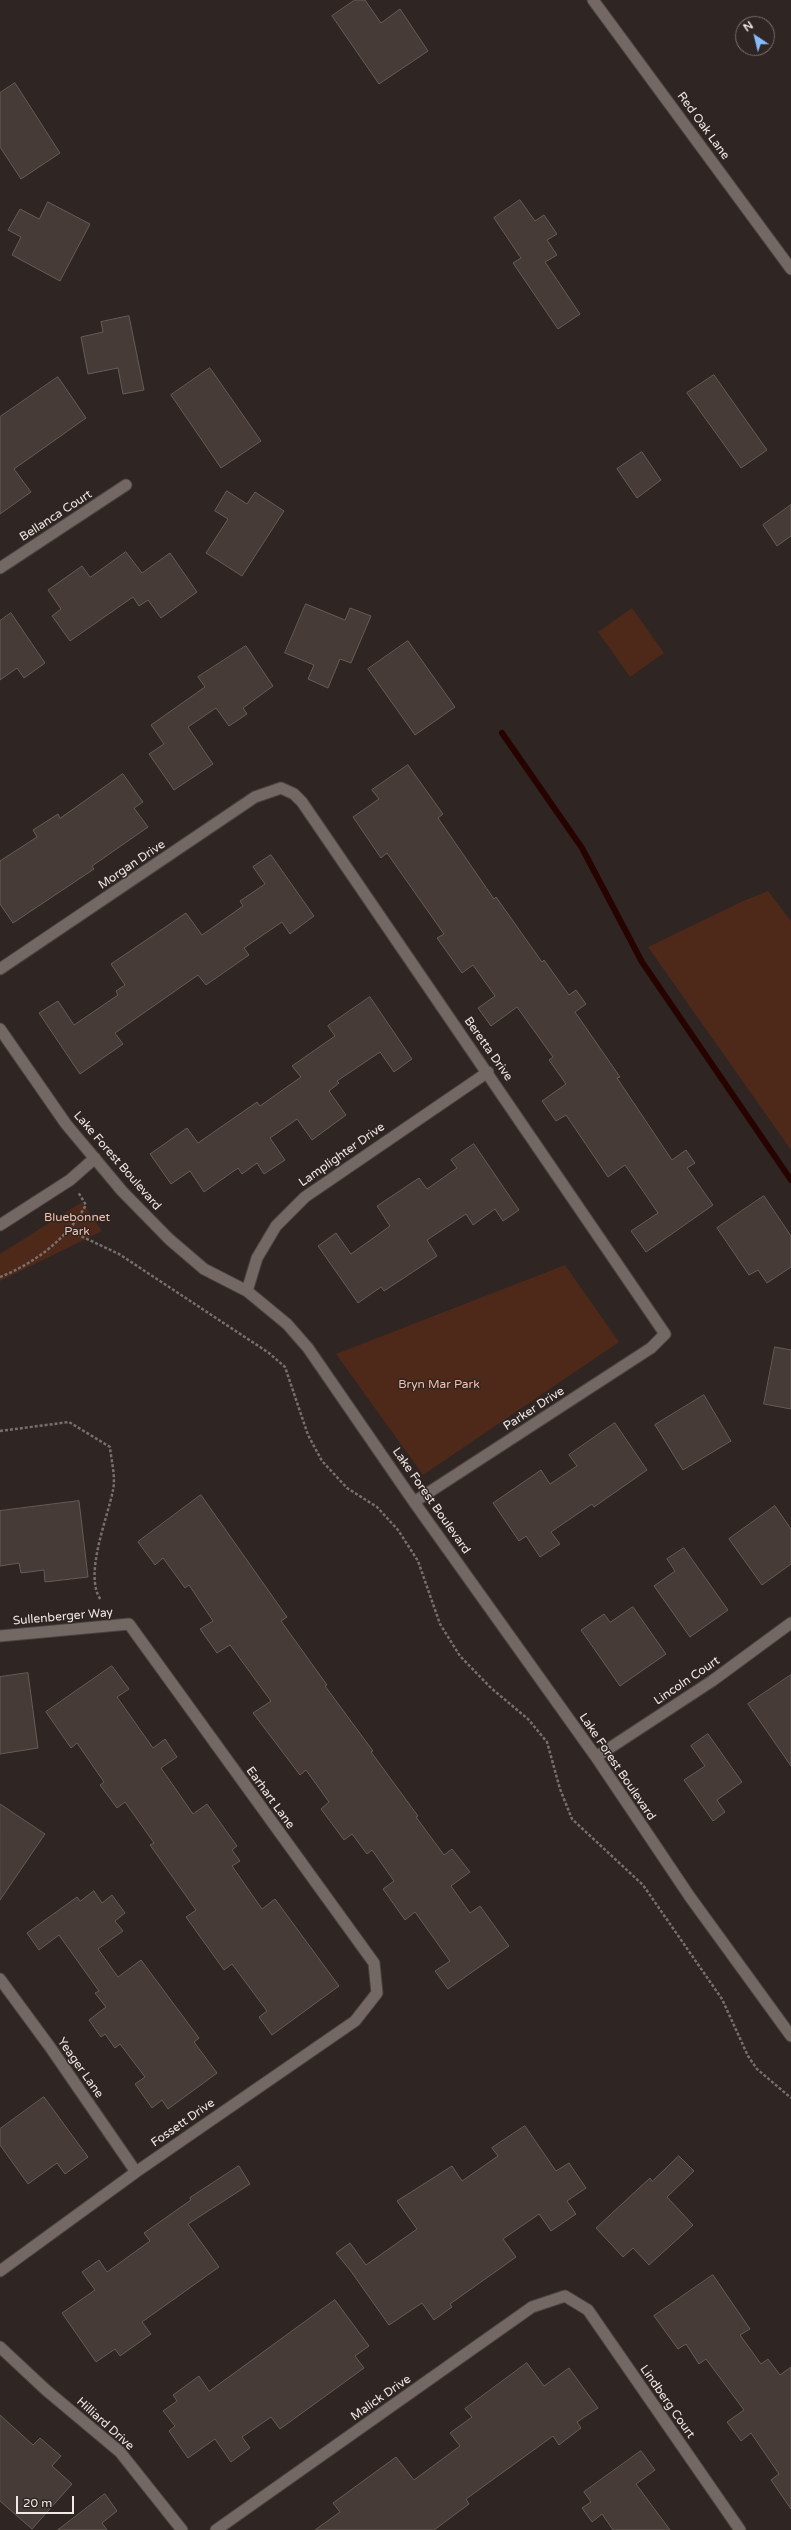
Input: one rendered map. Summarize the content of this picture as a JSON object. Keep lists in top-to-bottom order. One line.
{"streets":{"street":["Red Oak Lane","Bellanca Court","Morgan Drive","Beretta Drive","Lamplighter Drive","Lake Forest Boulevard","Parker Drive","Sullenberger Way","Lincoln Court","Earhart Lane","Yeager Lane","Fossett Drive","Malick Drive","Lindberg Court","Hilliard Drive"]},"crossings":[["Morgan Drive","Beretta Drive"],["Beretta Drive","Lamplighter Drive"],["Beretta Drive","Parker Drive"],["Lamplighter Drive","Lake Forest Boulevard"],["Lake Forest Boulevard","Parker Drive"],["Lake Forest Boulevard","Lincoln Court"],["Sullenberger Way","Earhart Lane"],["Earhart Lane","Fossett Drive"],["Yeager Lane","Fossett Drive"],["Malick Drive","Lindberg Court"]],"parks":["Bluebonnet Park","Bryn Mar Park"],"scale_bar":"20 m","north":"top left"}
